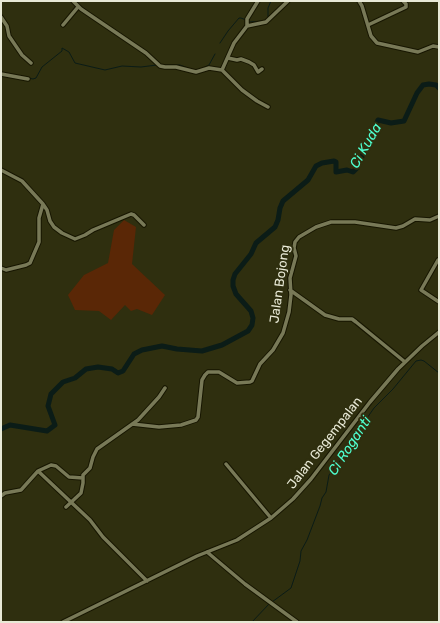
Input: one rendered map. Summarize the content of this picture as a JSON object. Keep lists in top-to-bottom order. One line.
{"streets":{"street":["Jalan Bojong","Jalan Gegempalan"]},"water":["Ci Kuda","Ci Roganti"]}
